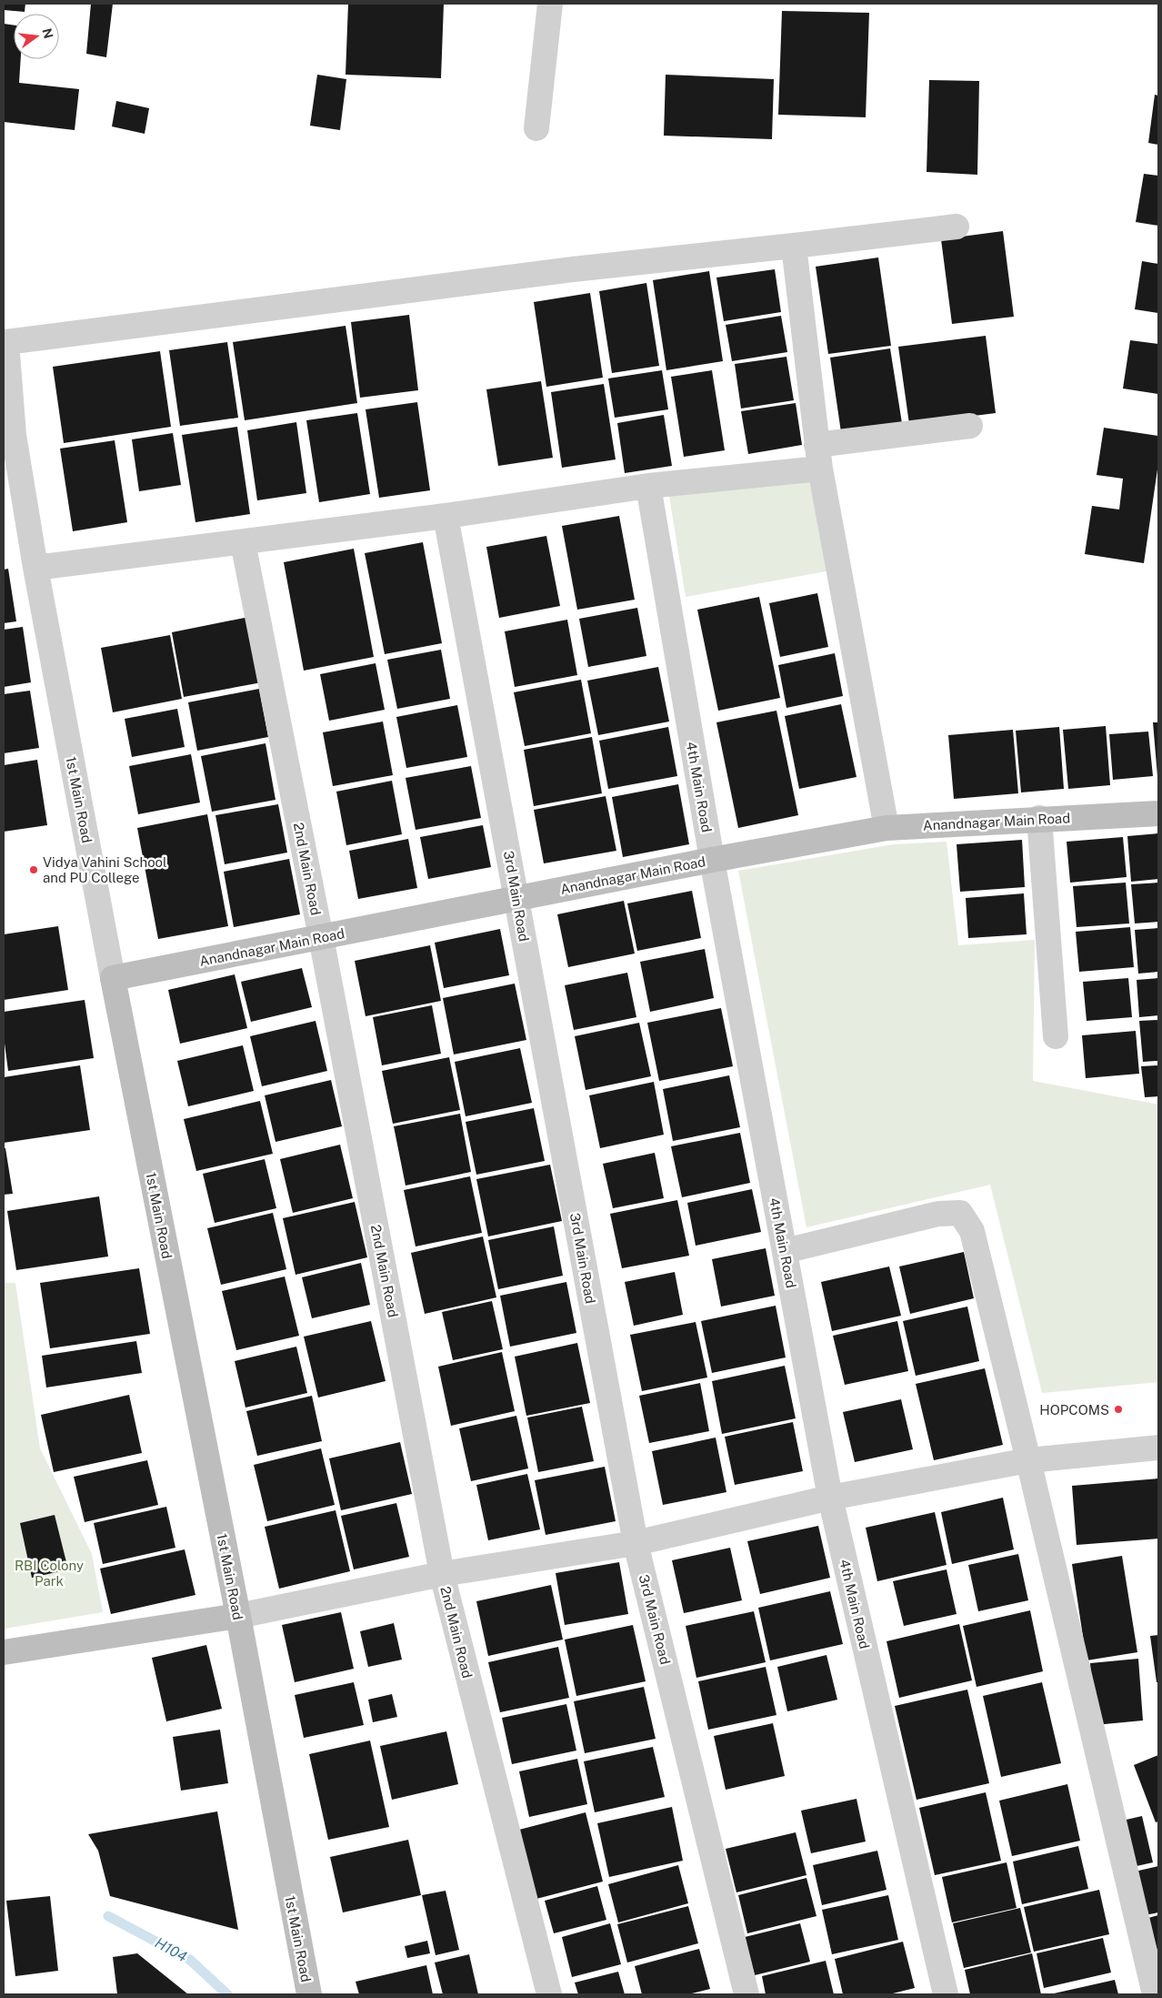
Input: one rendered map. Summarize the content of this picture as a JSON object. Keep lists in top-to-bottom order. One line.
{"streets":{"street":["4th Main Road","1st Main Road","Anandnagar Main Road","2nd Main Road","3rd Main Road"]},"crossings":[["4th Main Road","Anandnagar Main Road"],["1st Main Road","Anandnagar Main Road"],["Anandnagar Main Road","2nd Main Road"],["Anandnagar Main Road","3rd Main Road"]],"water":["H104"],"parks":["RBI Colony Park"],"places":["Vidya Vahini School and PU College","HOPCOMS"],"north":"right"}
